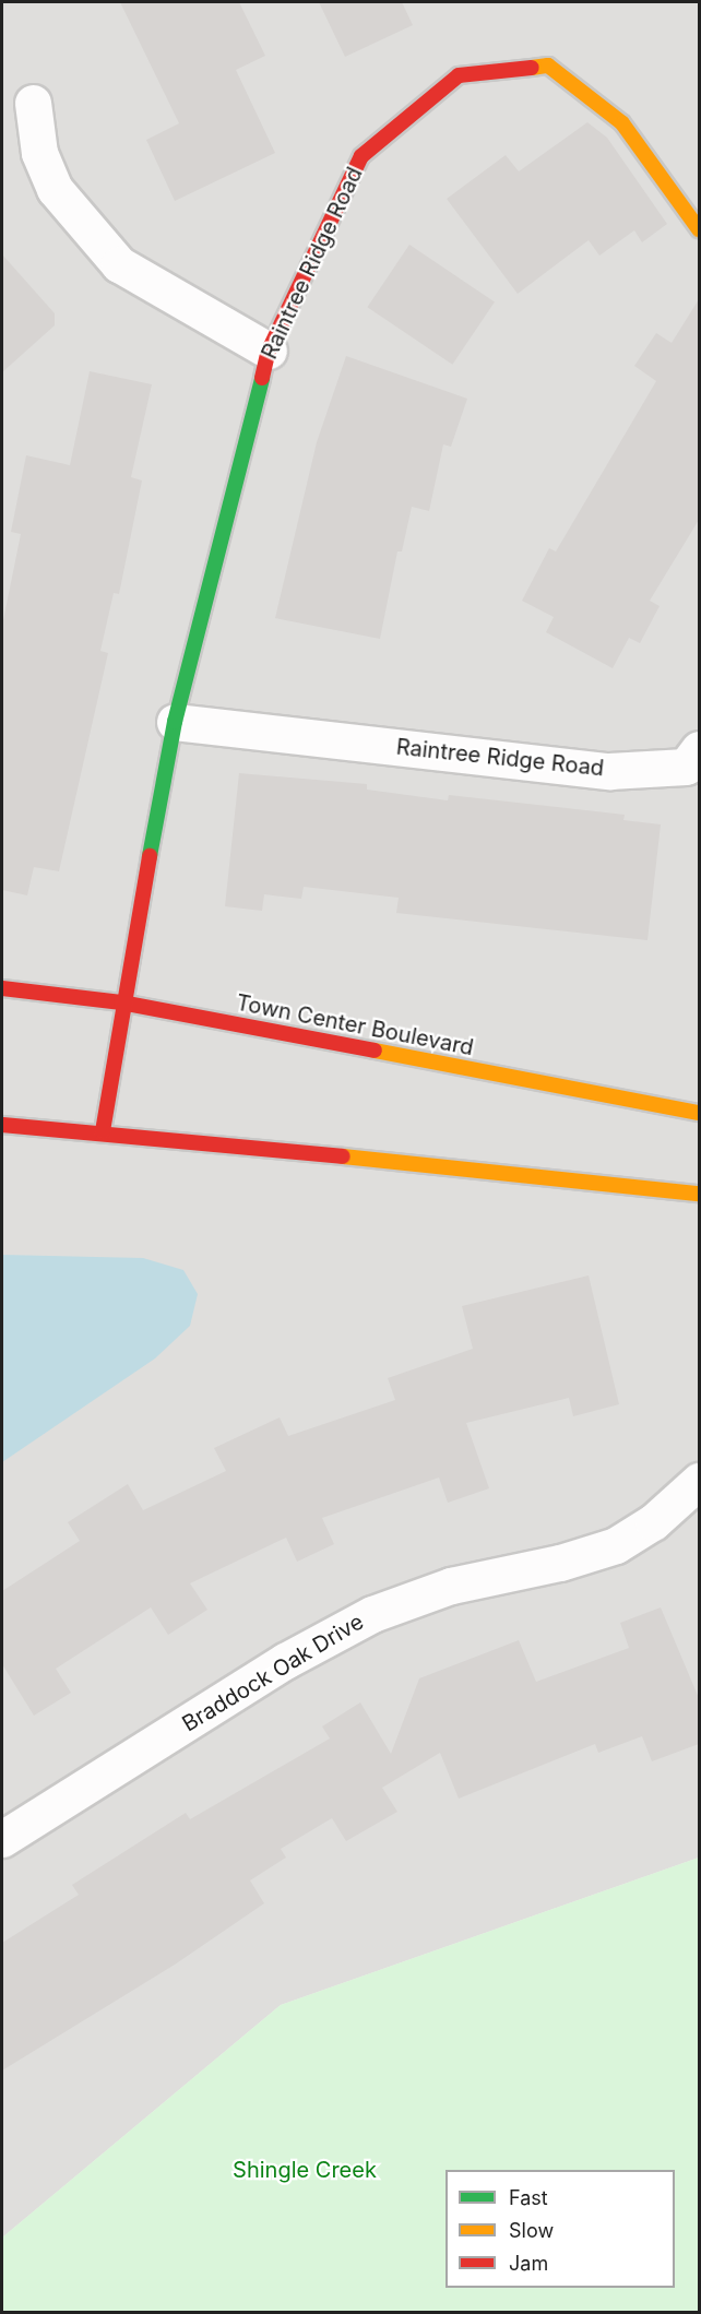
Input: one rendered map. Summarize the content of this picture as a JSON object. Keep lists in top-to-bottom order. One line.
{"streets":{"street":["Raintree Ridge Road","Town Center Boulevard","Braddock Oak Drive"]},"crossings":[["Raintree Ridge Road","Town Center Boulevard"]],"parks":["Shingle Creek"],"legend":["Fast","Slow","Jam"]}
